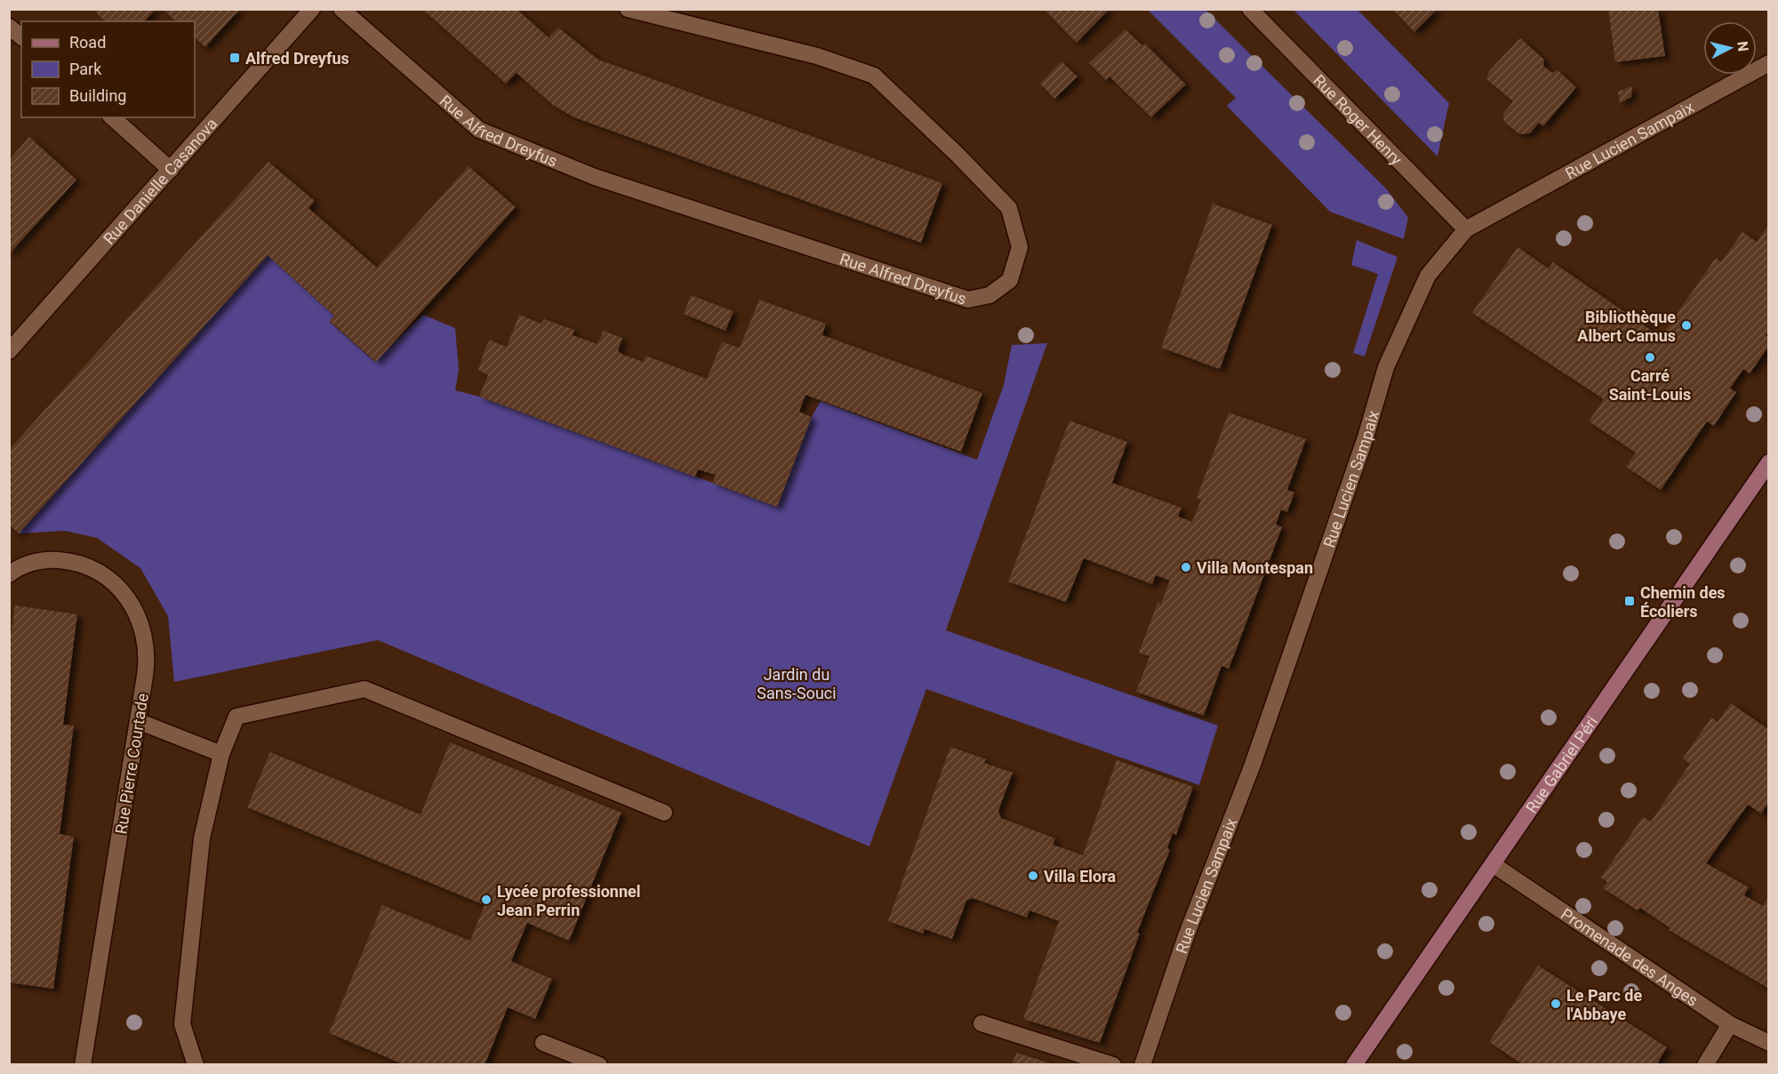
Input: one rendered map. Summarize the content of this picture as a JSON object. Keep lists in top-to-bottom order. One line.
{"streets":{"main road":["Rue Gabriel Péri"],"street":["Rue Roger Henry","Rue Alfred Dreyfus","Rue Lucien Sampaix","Rue Danielle Casanova","Rue Pierre Courtade","Promenade des Anges"]},"crossings":[["Rue Roger Henry","Rue Lucien Sampaix"],["Rue Gabriel Péri","Promenade des Anges"]],"parks":["Jardin du Sans-Souci"],"places":{"transit":["Alfred Dreyfus","Chemin des Écoliers"],"other":["Bibliothèque Albert Camus","Carré Saint-Louis","Villa Montespan","Villa Elora","Lycée professionnel Jean Perrin","Le Parc de l'Abbaye"]},"legend":["Road","Park","Building"],"north":"right"}
